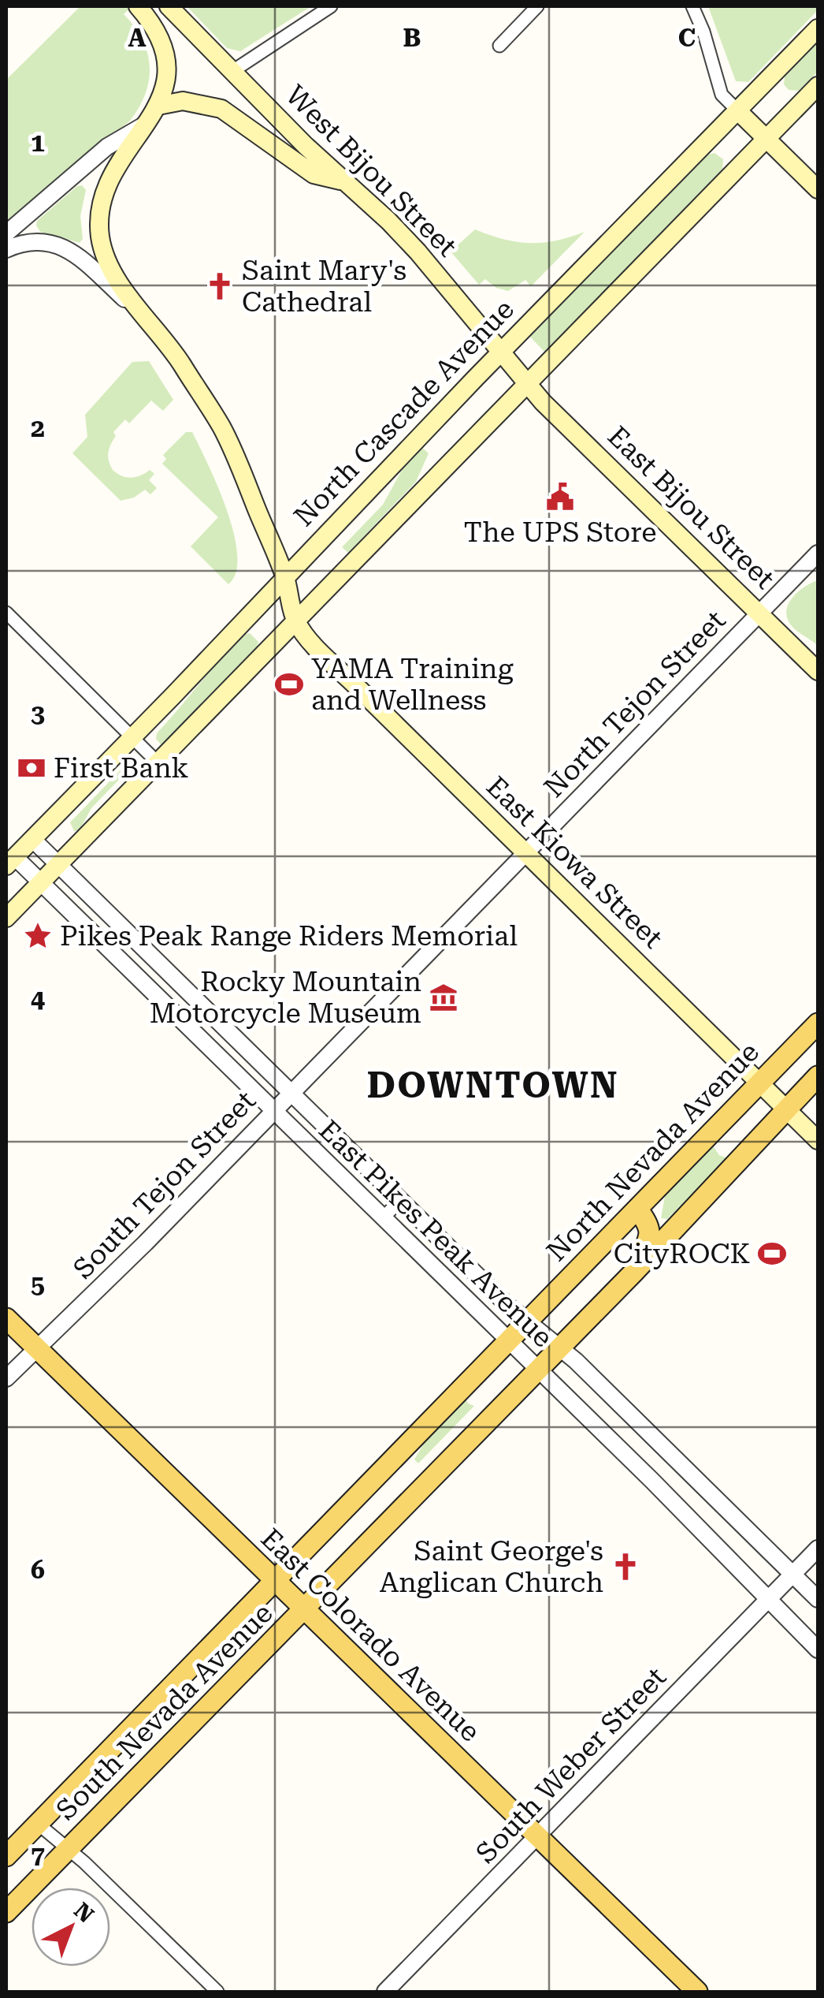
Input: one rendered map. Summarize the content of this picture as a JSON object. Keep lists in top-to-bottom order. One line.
{"streets":{"main road":["West Bijou Street","North Cascade Avenue","East Bijou Street","East Kiowa Street","North Nevada Avenue","East Colorado Avenue","South Nevada Avenue"],"street":["North Tejon Street","South Tejon Street","East Pikes Peak Avenue","South Weber Street"]},"crossings":[["West Bijou Street","North Cascade Avenue"],["West Bijou Street","East Bijou Street"],["North Cascade Avenue","East Pikes Peak Avenue"],["East Bijou Street","North Tejon Street"],["North Tejon Street","East Kiowa Street"],["North Tejon Street","South Tejon Street"],["North Tejon Street","East Pikes Peak Avenue"],["East Kiowa Street","North Nevada Avenue"],["North Nevada Avenue","East Pikes Peak Avenue"],["North Nevada Avenue","South Nevada Avenue"],["South Tejon Street","East Pikes Peak Avenue"],["South Tejon Street","East Colorado Avenue"],["East Pikes Peak Avenue","South Nevada Avenue"],["East Pikes Peak Avenue","South Weber Street"],["East Colorado Avenue","South Nevada Avenue"],["East Colorado Avenue","South Weber Street"]],"districts":["DOWNTOWN"],"places":{"church":["Saint Mary's Cathedral","Saint George's Anglican Church"],"public building":["The UPS Store"],"sports":["YAMA Training and Wellness","CityROCK"],"bank":["First Bank"],"place":["Pikes Peak Range Riders Memorial"],"museum":["Rocky Mountain Motorcycle Museum"]},"north":"top right","grid":{"columns":["A","B","C"],"rows":["1","2","3","4","5","6","7"]}}
